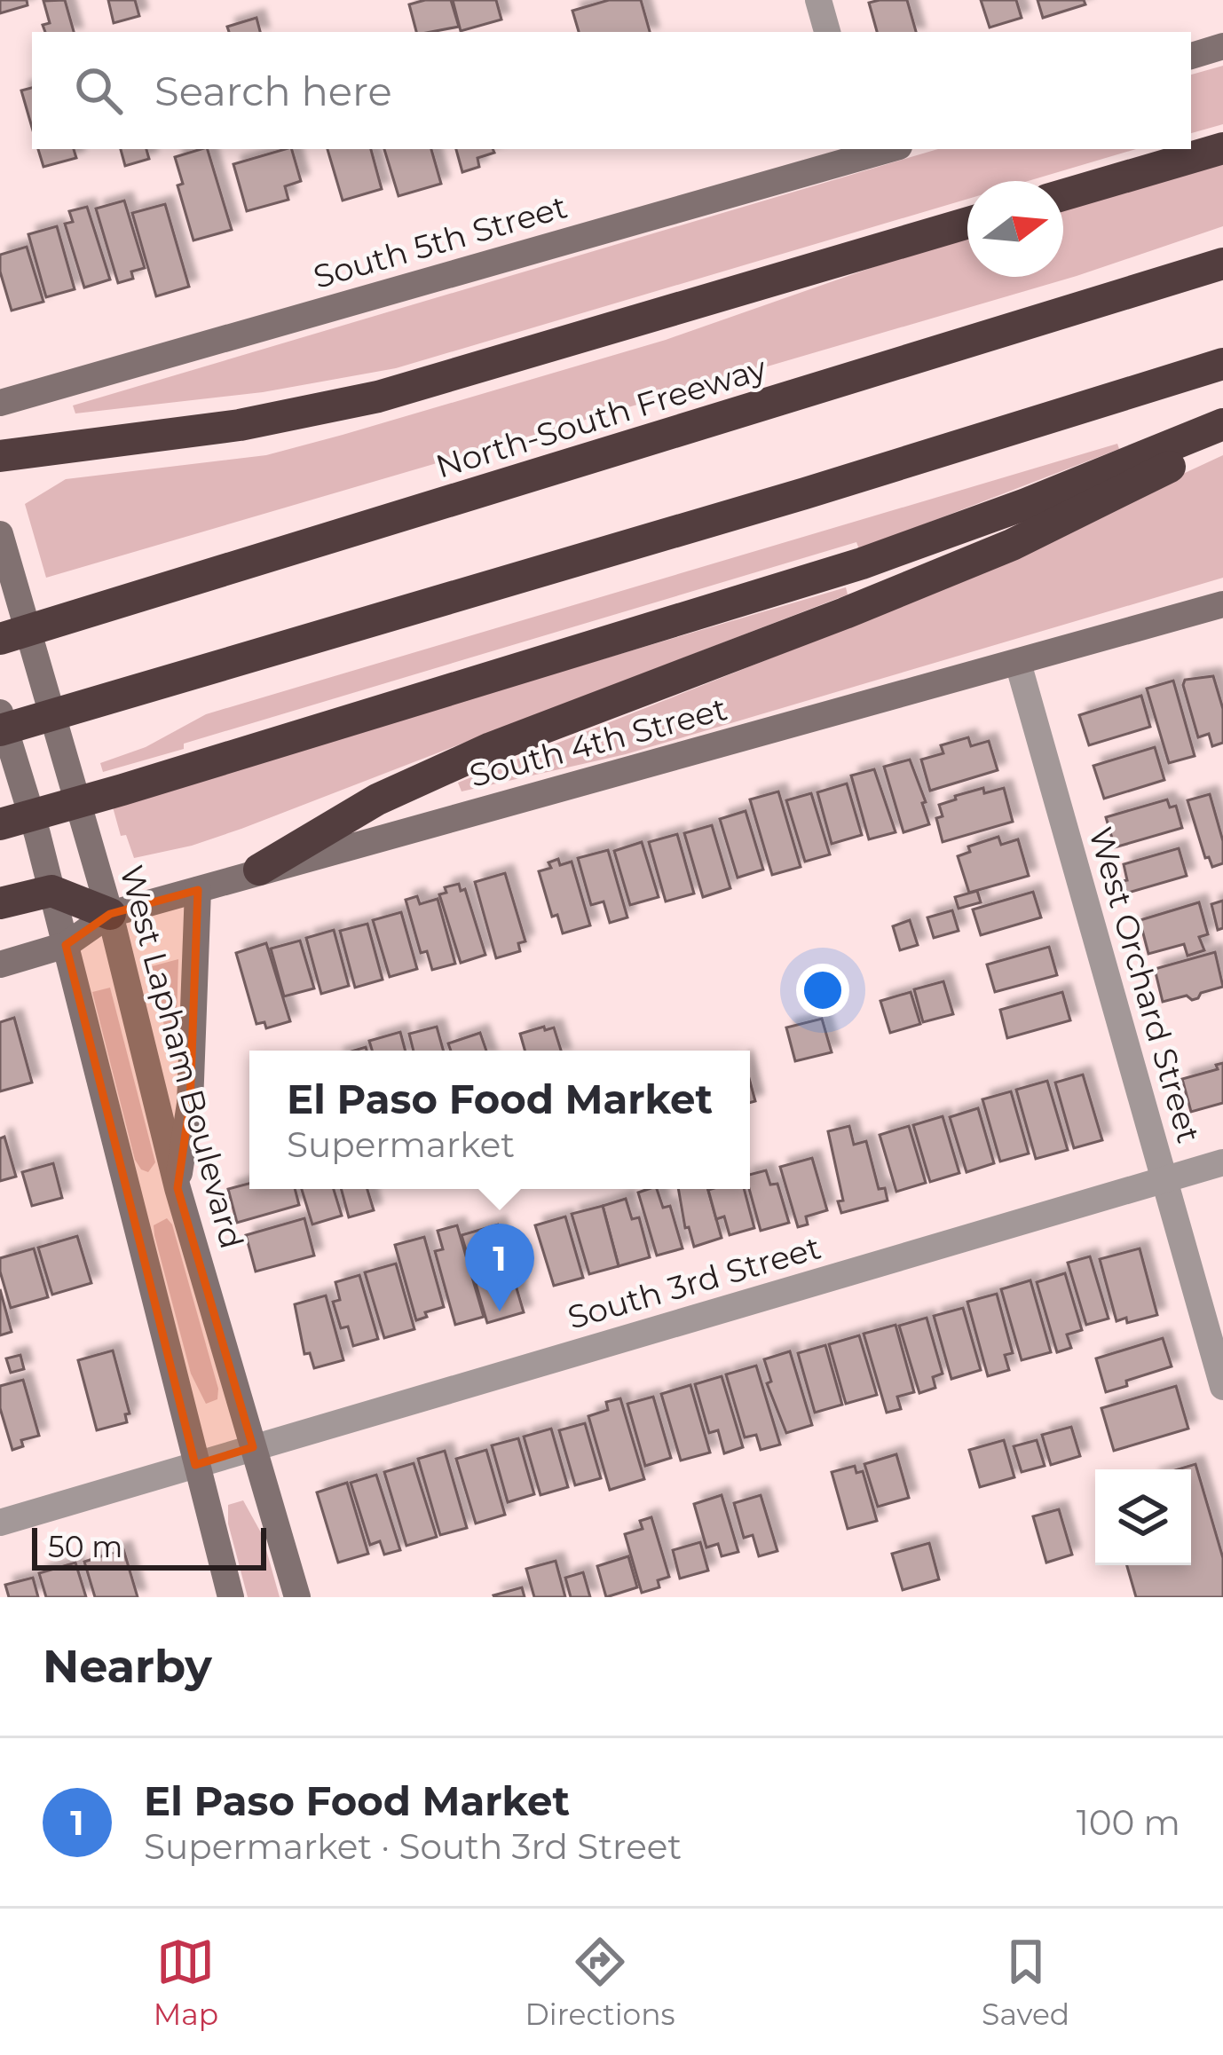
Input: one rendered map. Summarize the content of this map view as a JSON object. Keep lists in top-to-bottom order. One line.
{"streets":{"highway":["North-South Freeway"],"street":["South 5th Street","South 4th Street","West Orchard Street","West Lapham Boulevard","South 3rd Street"]},"crossings":[["South 4th Street","West Orchard Street"],["South 4th Street","West Lapham Boulevard"],["West Orchard Street","South 3rd Street"],["West Lapham Boulevard","South 3rd Street"]],"scale_bar":"50 m","north":"right","page":{"search":"Search here","popup":["El Paso Food Market","Supermarket"],"pins":"1","scale":"50 m","heading":"Nearby","list":[{"mark":"1","name":"El Paso Food Market","note":"Supermarket · South 3rd Street","value":"100 m"}],"nav":["Map","Directions","Saved"]}}
